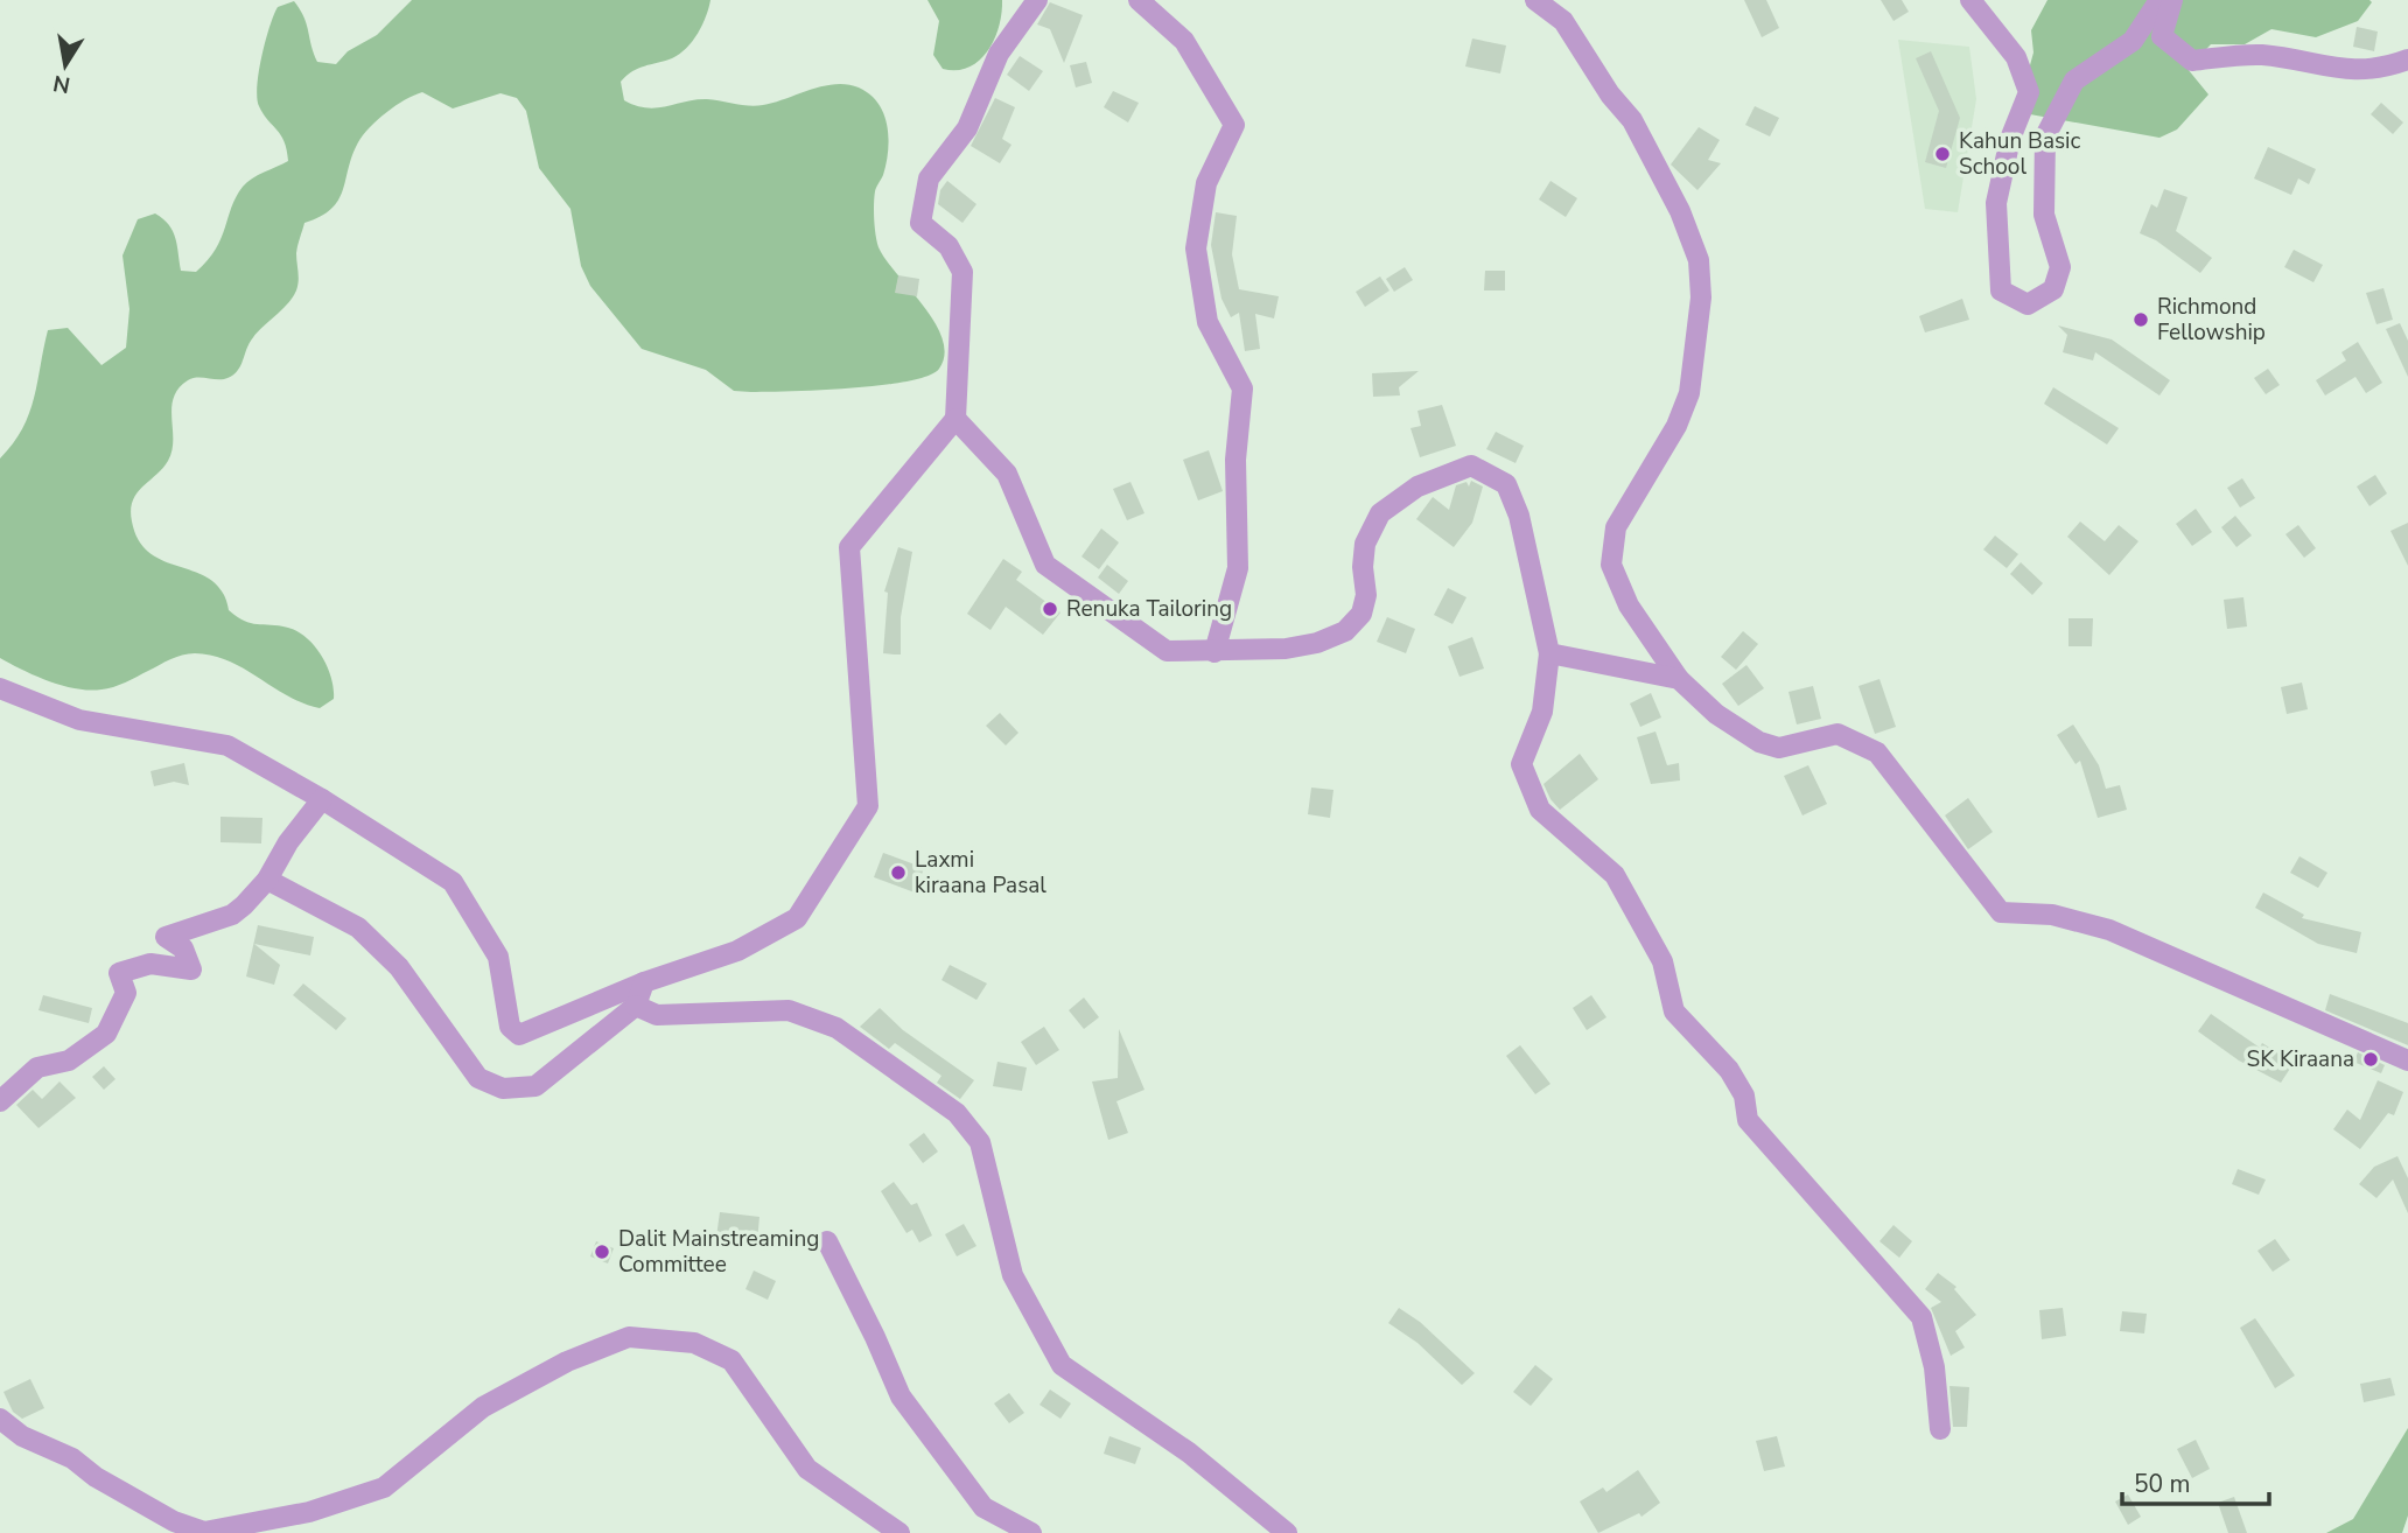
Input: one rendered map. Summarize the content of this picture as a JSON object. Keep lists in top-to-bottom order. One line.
{"places":["Kahun Basic School","Richmond Fellowship","Renuka Tailoring","Laxmi kiraana Pasal","SK Kiraana","Dalit Mainstreaming Committee"],"scale_bar":"50 m","north":"bottom"}
